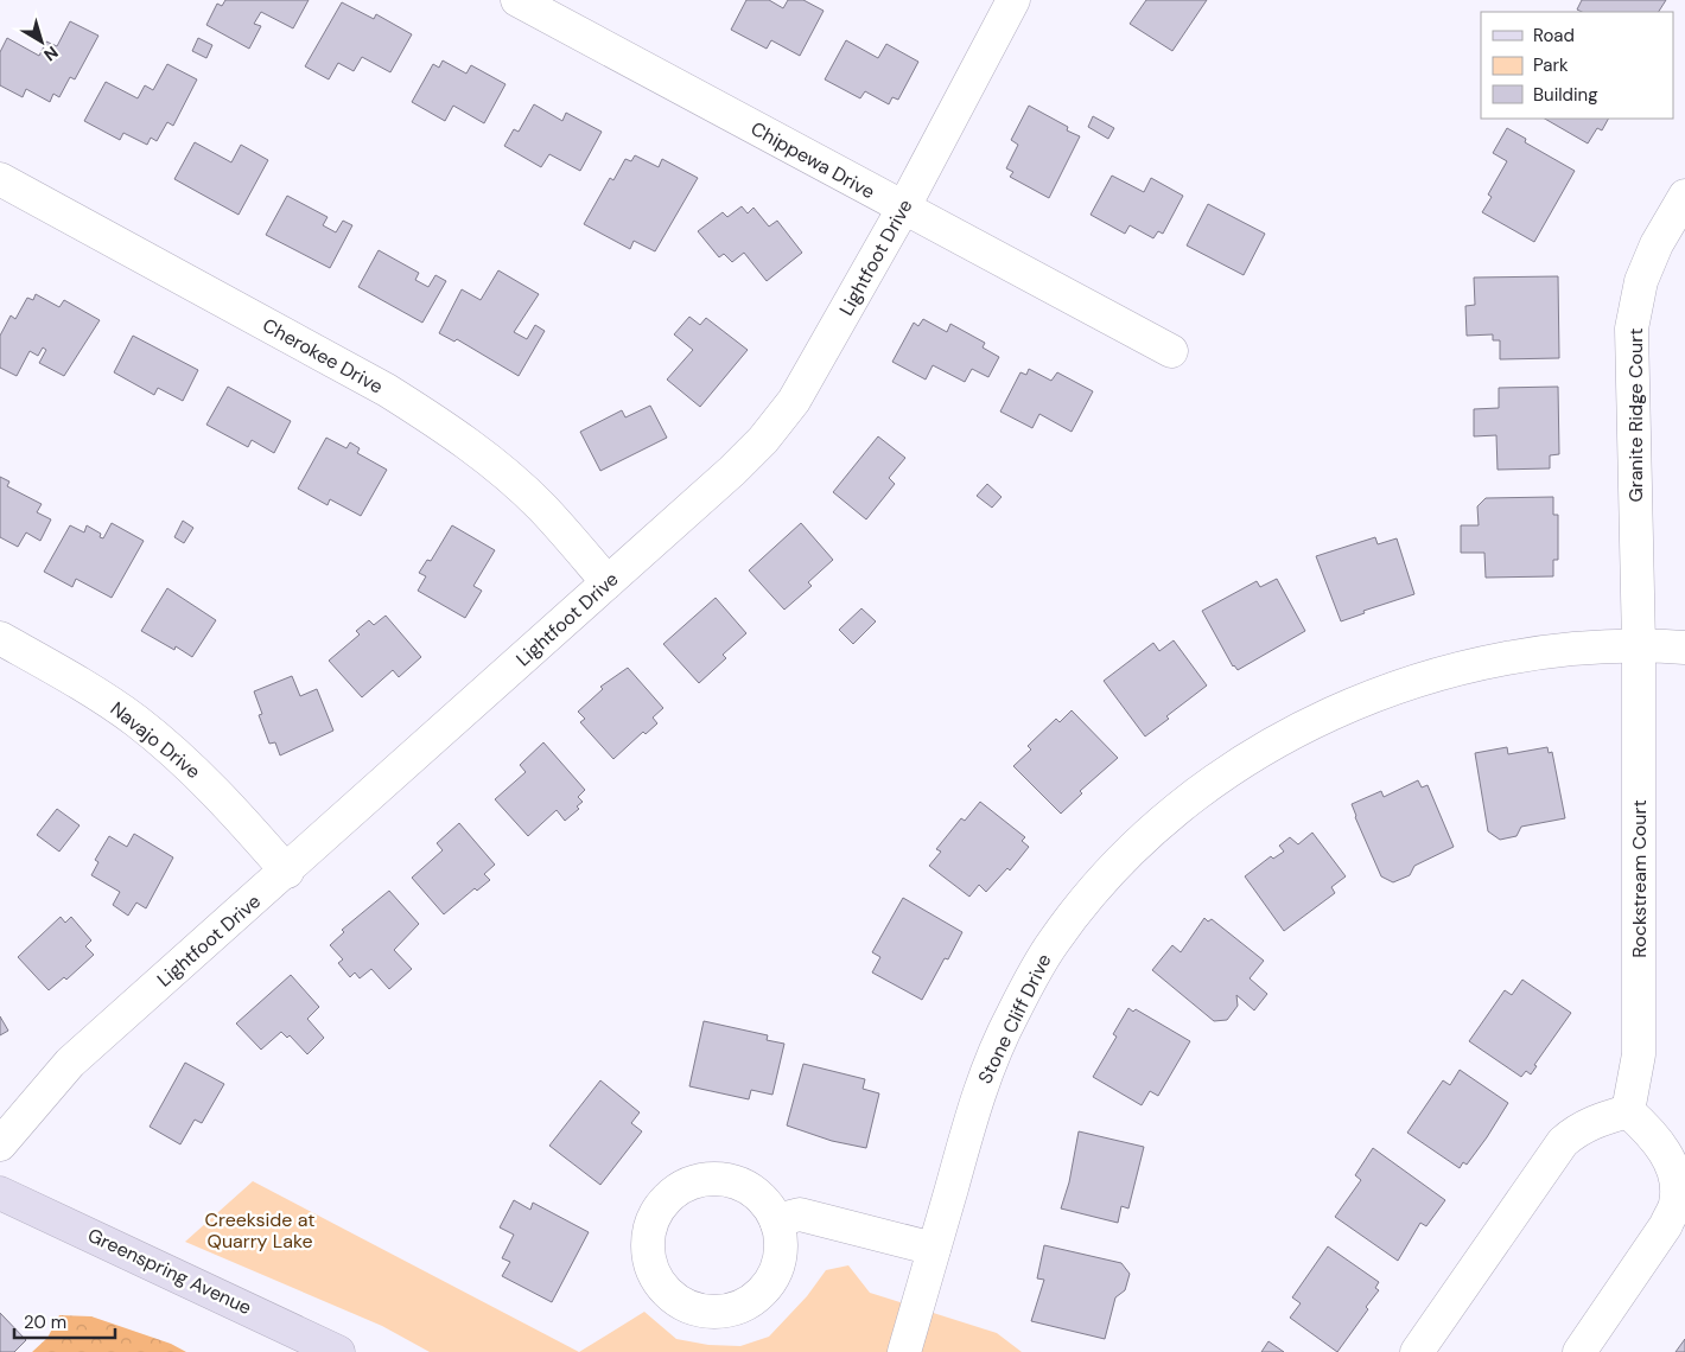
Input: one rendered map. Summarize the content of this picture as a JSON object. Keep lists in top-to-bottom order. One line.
{"streets":{"main road":["Greenspring Avenue"],"street":["Chippewa Drive","Lightfoot Drive","Cherokee Drive","Granite Ridge Court","Navajo Drive","Rockstream Court","Stone Cliff Drive"]},"crossings":[["Chippewa Drive","Lightfoot Drive"],["Lightfoot Drive","Cherokee Drive"],["Lightfoot Drive","Navajo Drive"],["Granite Ridge Court","Rockstream Court"],["Granite Ridge Court","Stone Cliff Drive"],["Rockstream Court","Stone Cliff Drive"]],"parks":["Creekside at Quarry Lake"],"legend":["Road","Park","Building"],"scale_bar":"20 m","north":"bottom right"}
